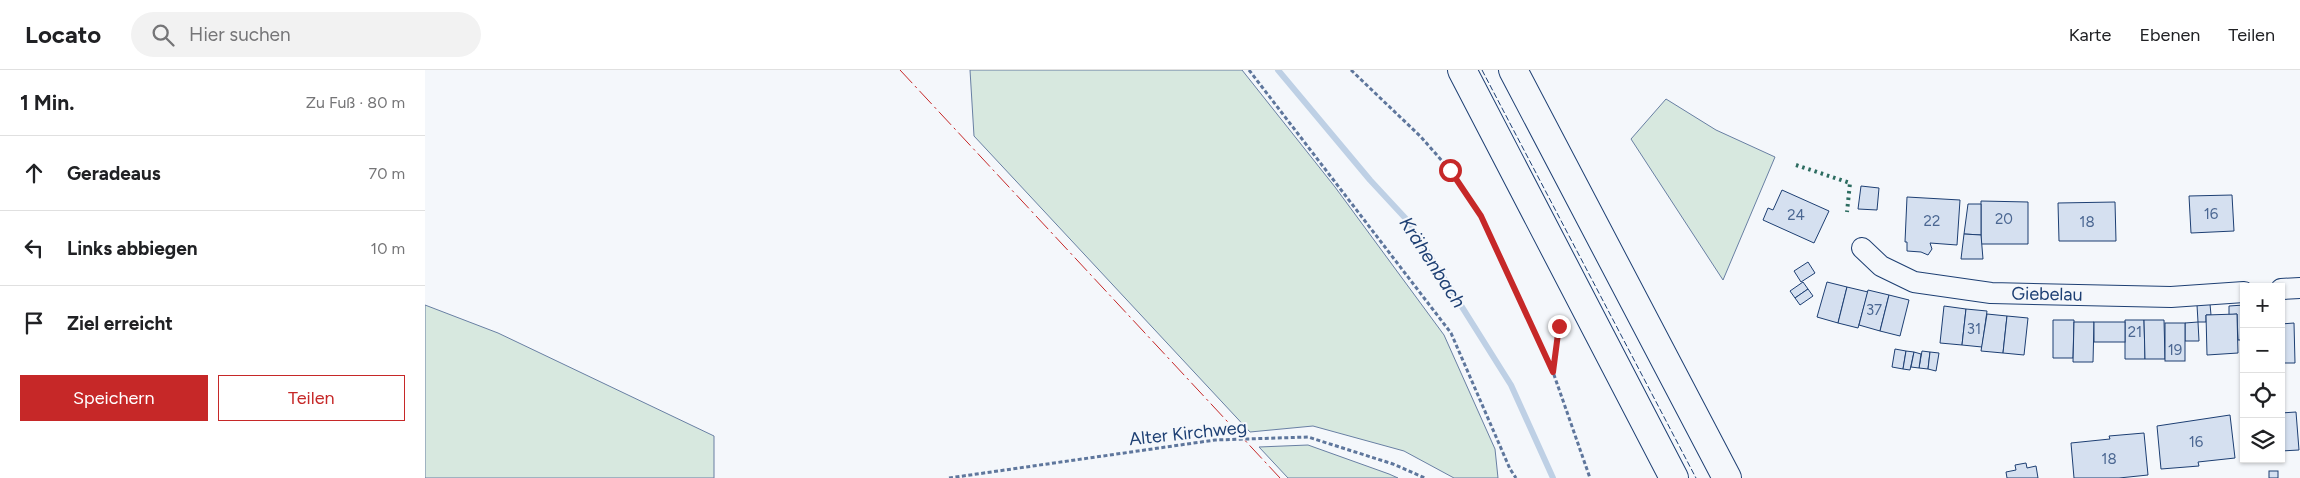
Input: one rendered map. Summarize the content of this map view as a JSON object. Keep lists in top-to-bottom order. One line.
{"streets":{"street":["Giebelau"],"path":["Alter Kirchweg"]},"water":["Krähenbach"],"house_numbers":["16","24","20","22","18","37","31","21","19","16","18"],"page":{"header":"Locato","search":"Hier suchen","nav":["Karte","Ebenen","Teilen"],"heading":["1 Min.","Zu Fuß · 80 m"],"list":[["Geradeaus","70 m"],["Links abbiegen","10 m"],"Ziel erreicht"],"map_buttons":["+","−"],"buttons":["Speichern","Teilen"]}}
